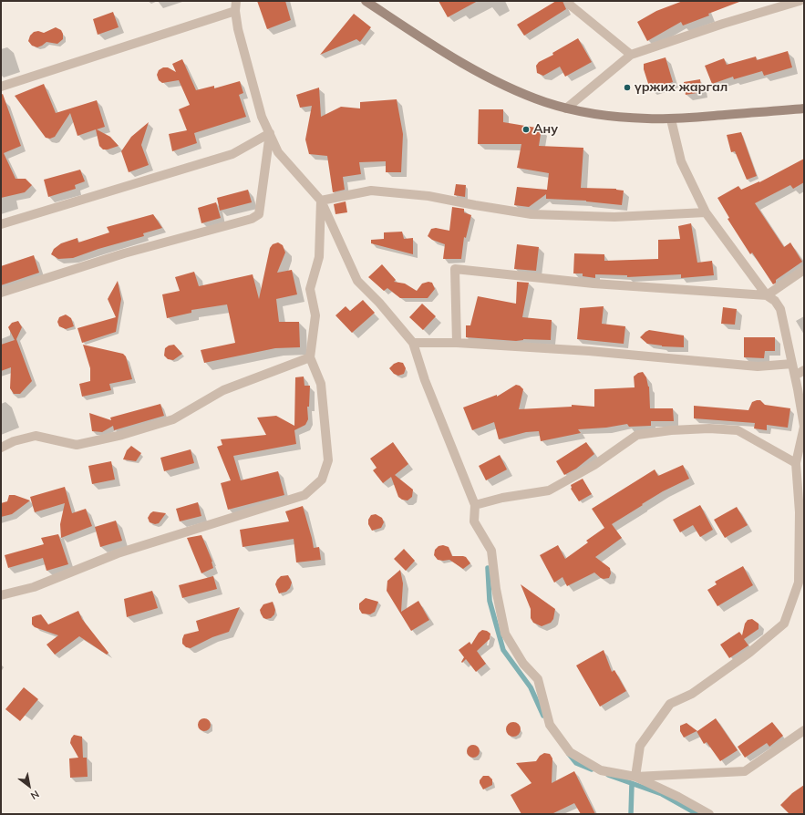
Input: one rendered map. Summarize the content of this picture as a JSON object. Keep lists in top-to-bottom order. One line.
{"places":["үржих жаргал","Ану"],"north":"bottom right"}
